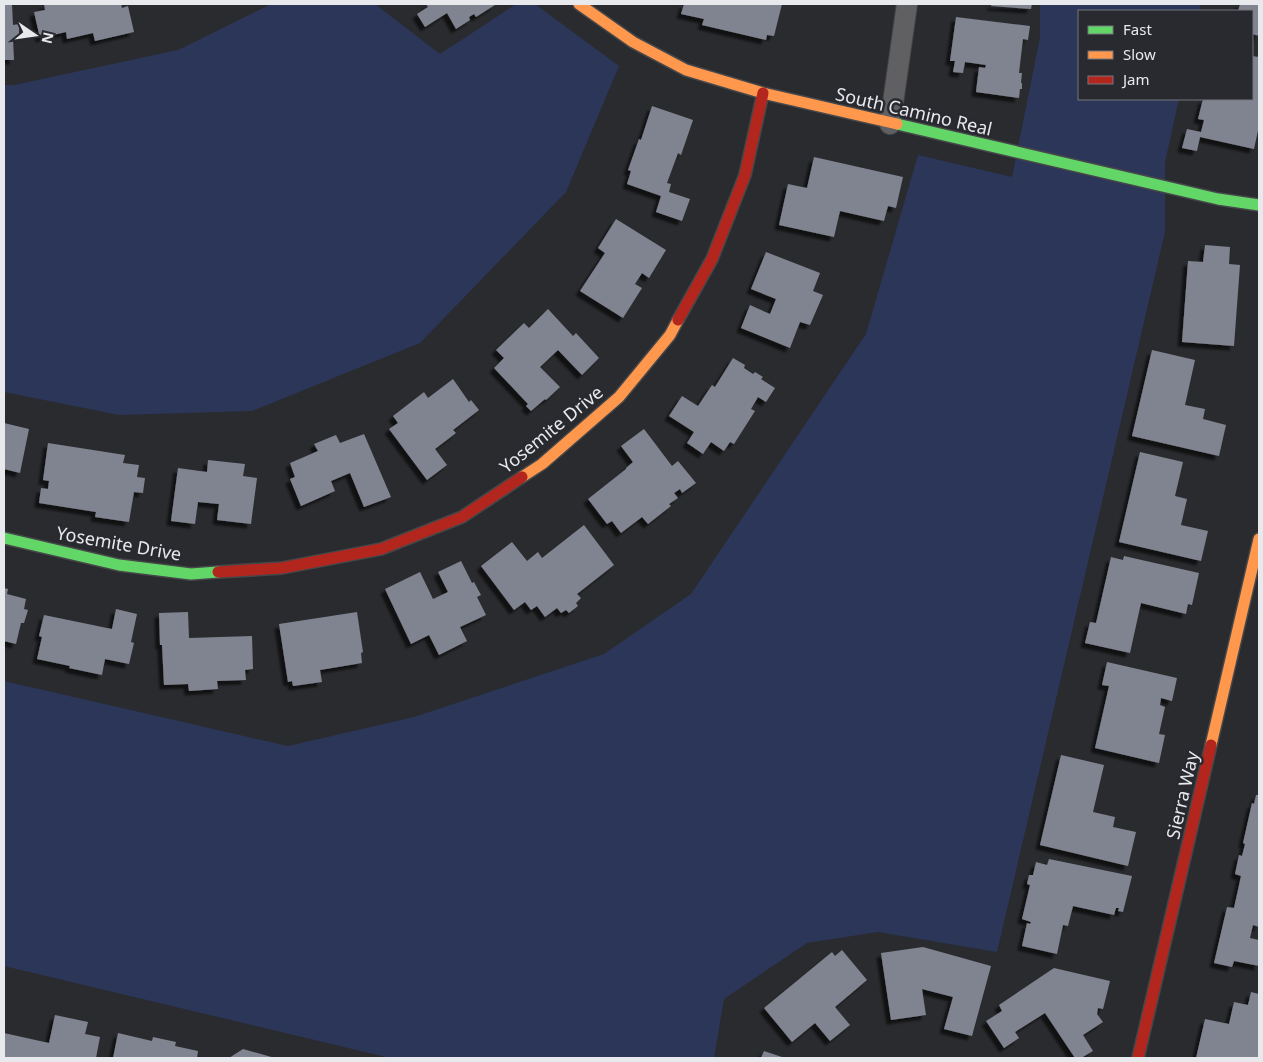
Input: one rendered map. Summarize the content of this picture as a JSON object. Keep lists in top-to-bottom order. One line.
{"streets":{"street":["South Camino Real","Yosemite Drive","Sierra Way"]},"crossings":[["South Camino Real","Yosemite Drive"]],"legend":["Fast","Slow","Jam"],"north":"right"}
